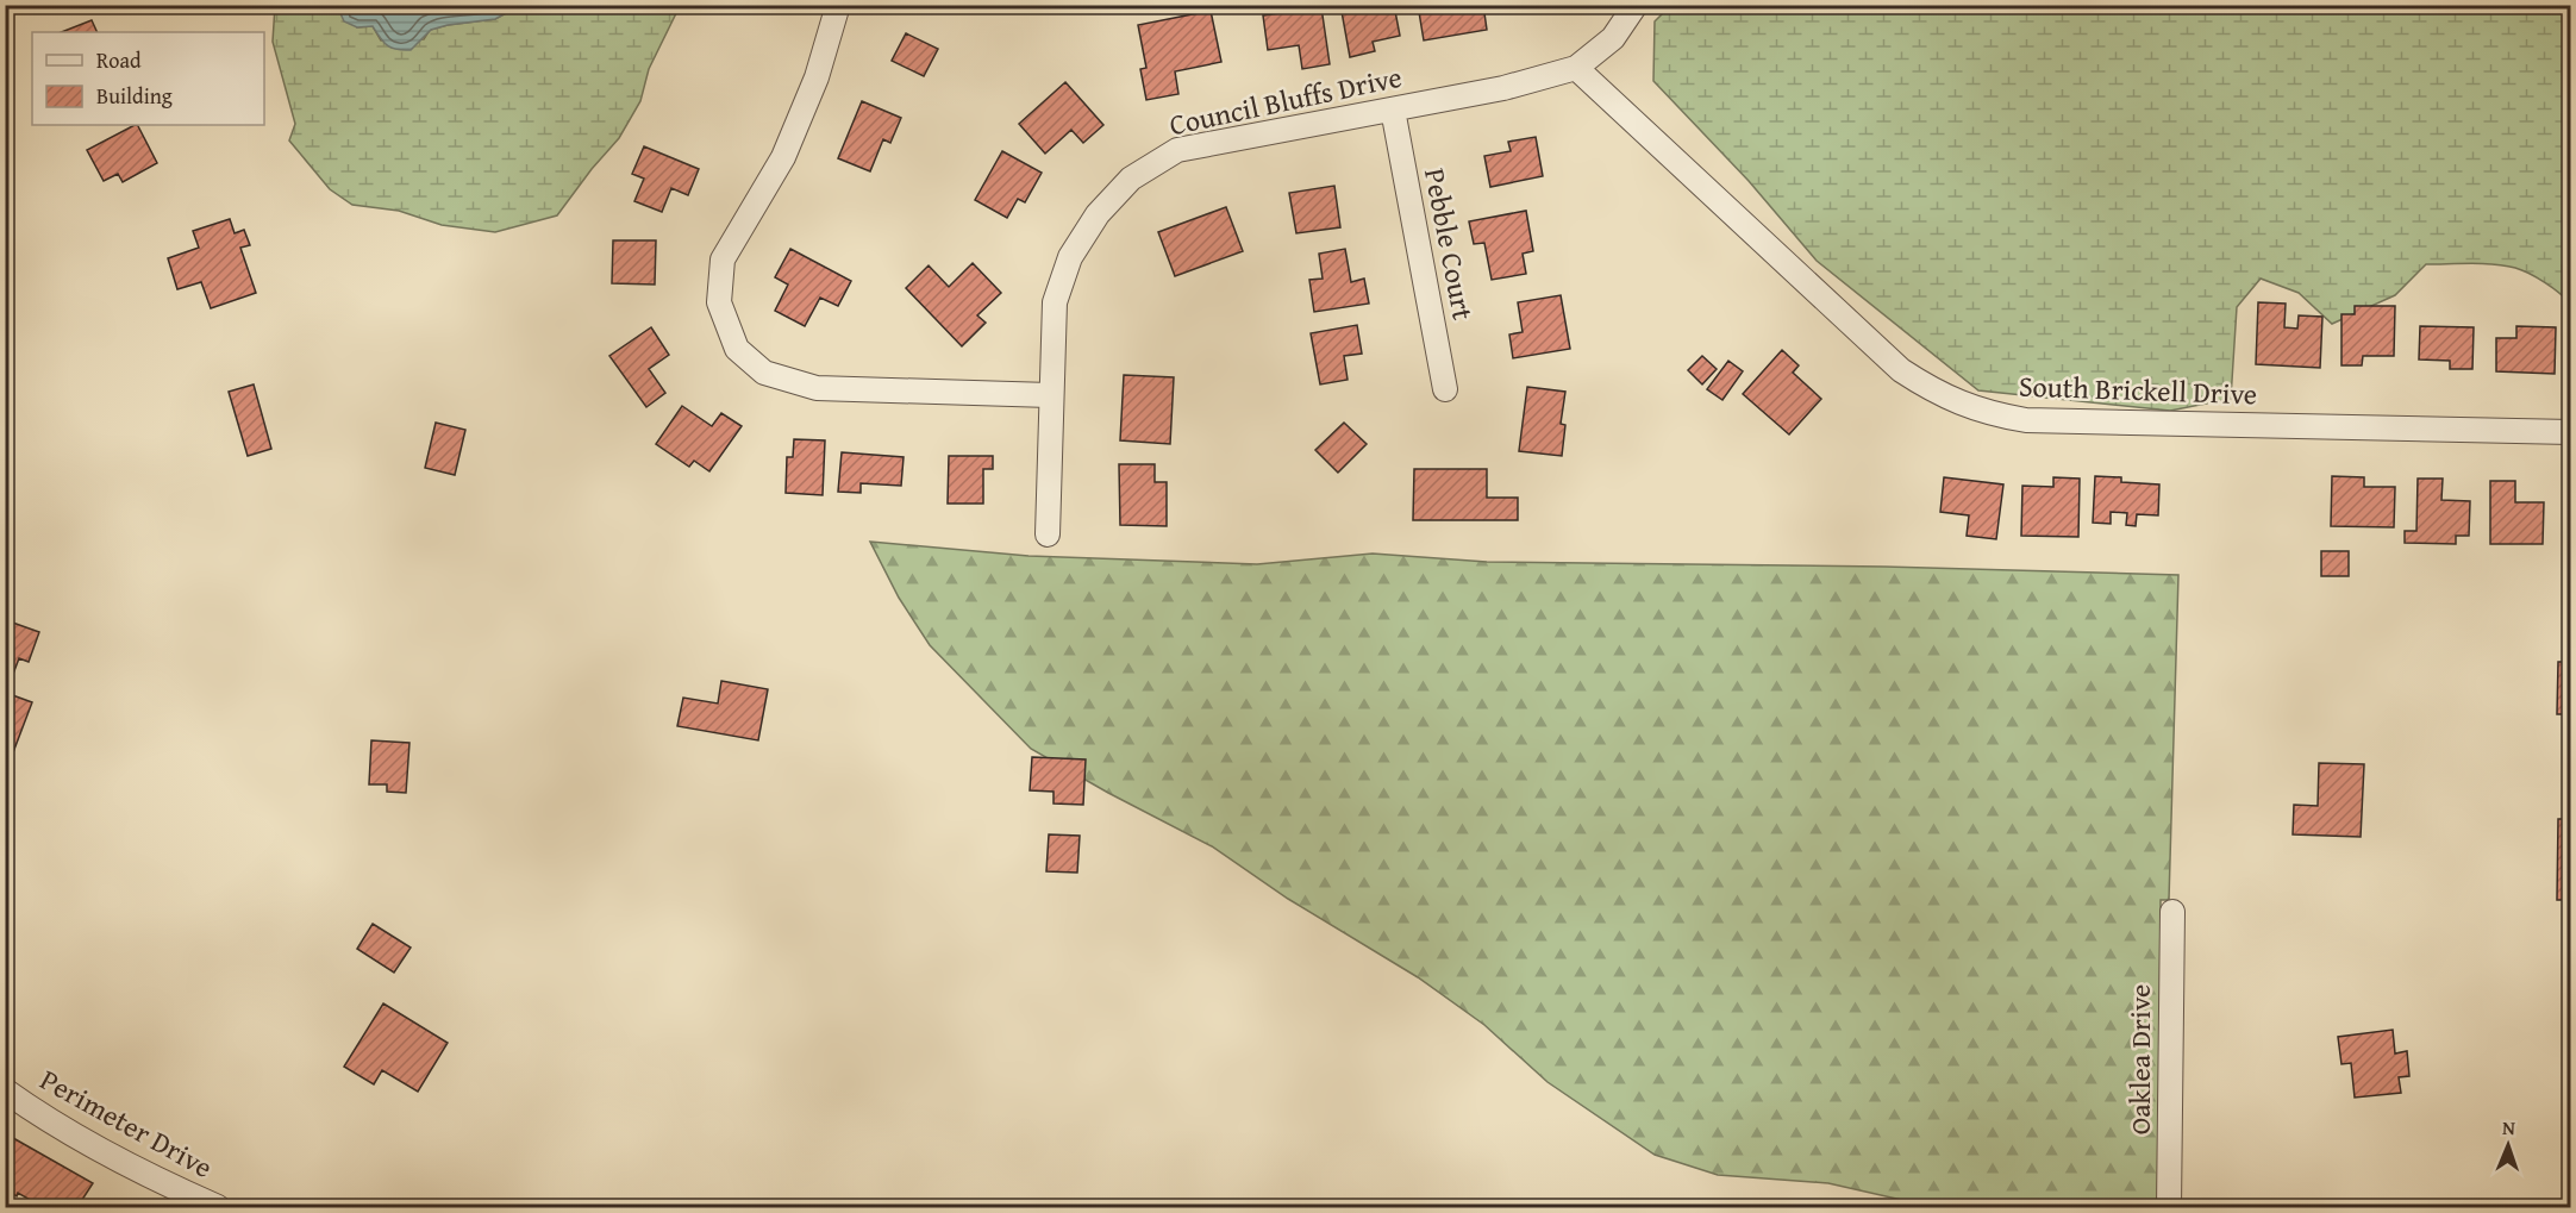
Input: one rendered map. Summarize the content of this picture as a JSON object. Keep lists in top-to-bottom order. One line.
{"streets":{"street":["Council Bluffs Drive","Pebble Court","South Brickell Drive","Oaklea Drive","Perimeter Drive"]},"crossings":[["Council Bluffs Drive","Pebble Court"],["Council Bluffs Drive","South Brickell Drive"]],"legend":["Road","Building"],"north":"top"}
